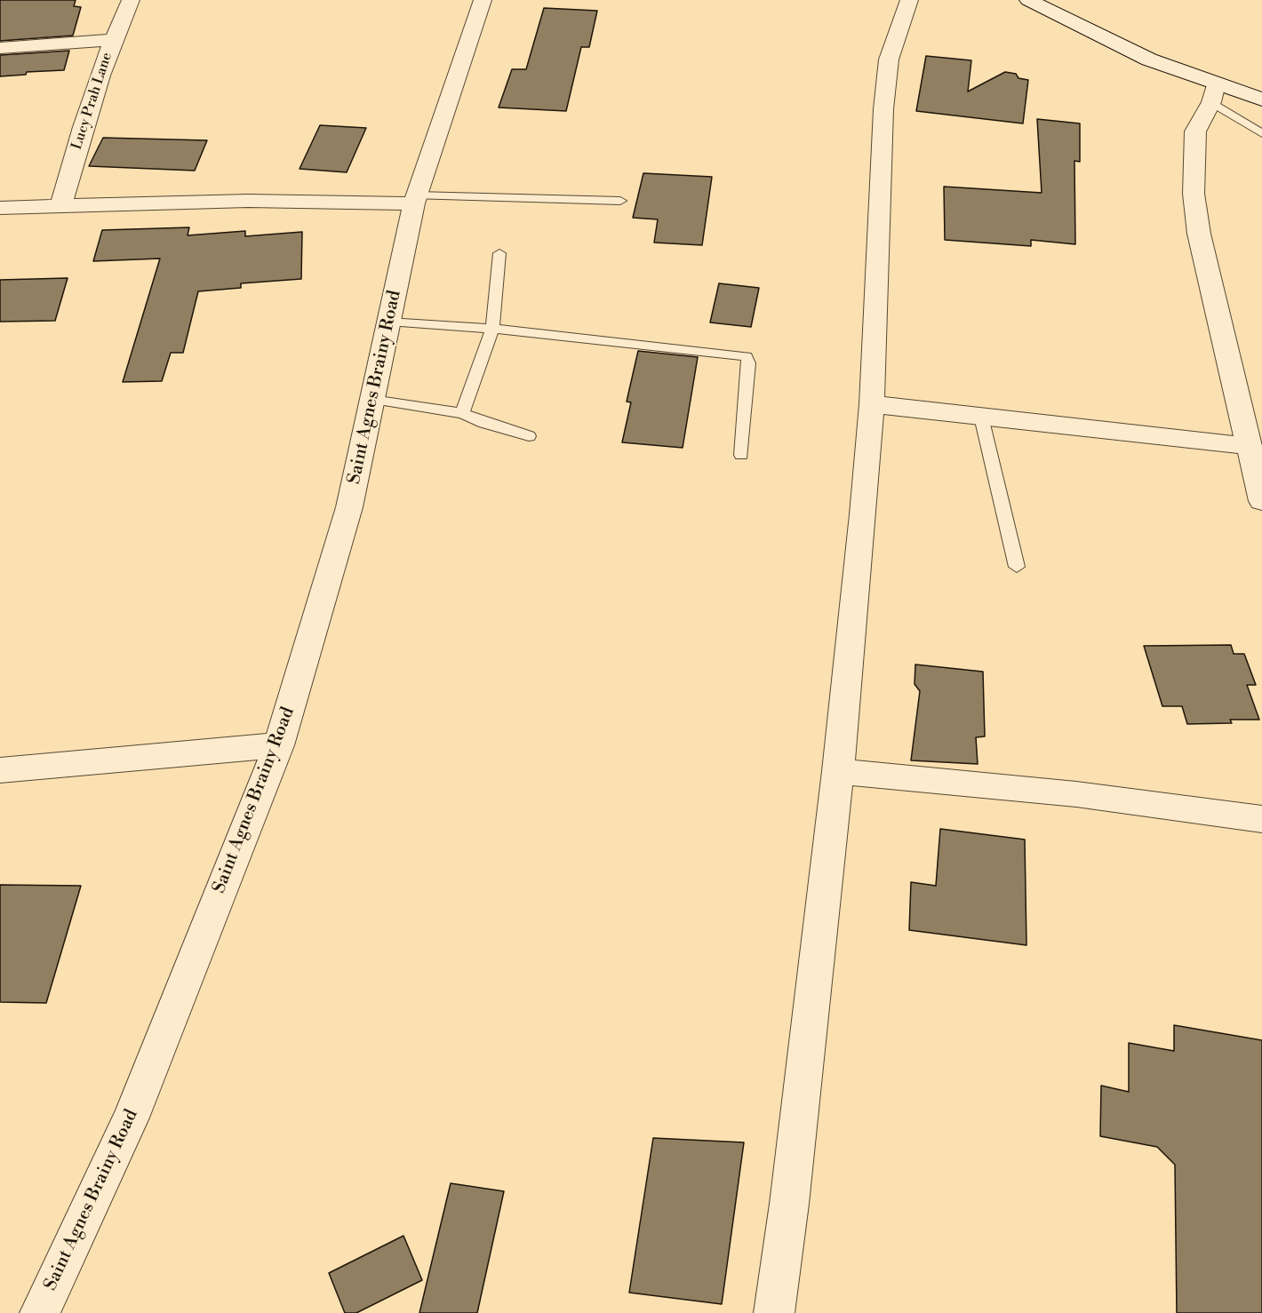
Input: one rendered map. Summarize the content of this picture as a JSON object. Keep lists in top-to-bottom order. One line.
{"streets":{"street":["Lucy Prah Lane","Saint Agnes Brainy Road"]}}
